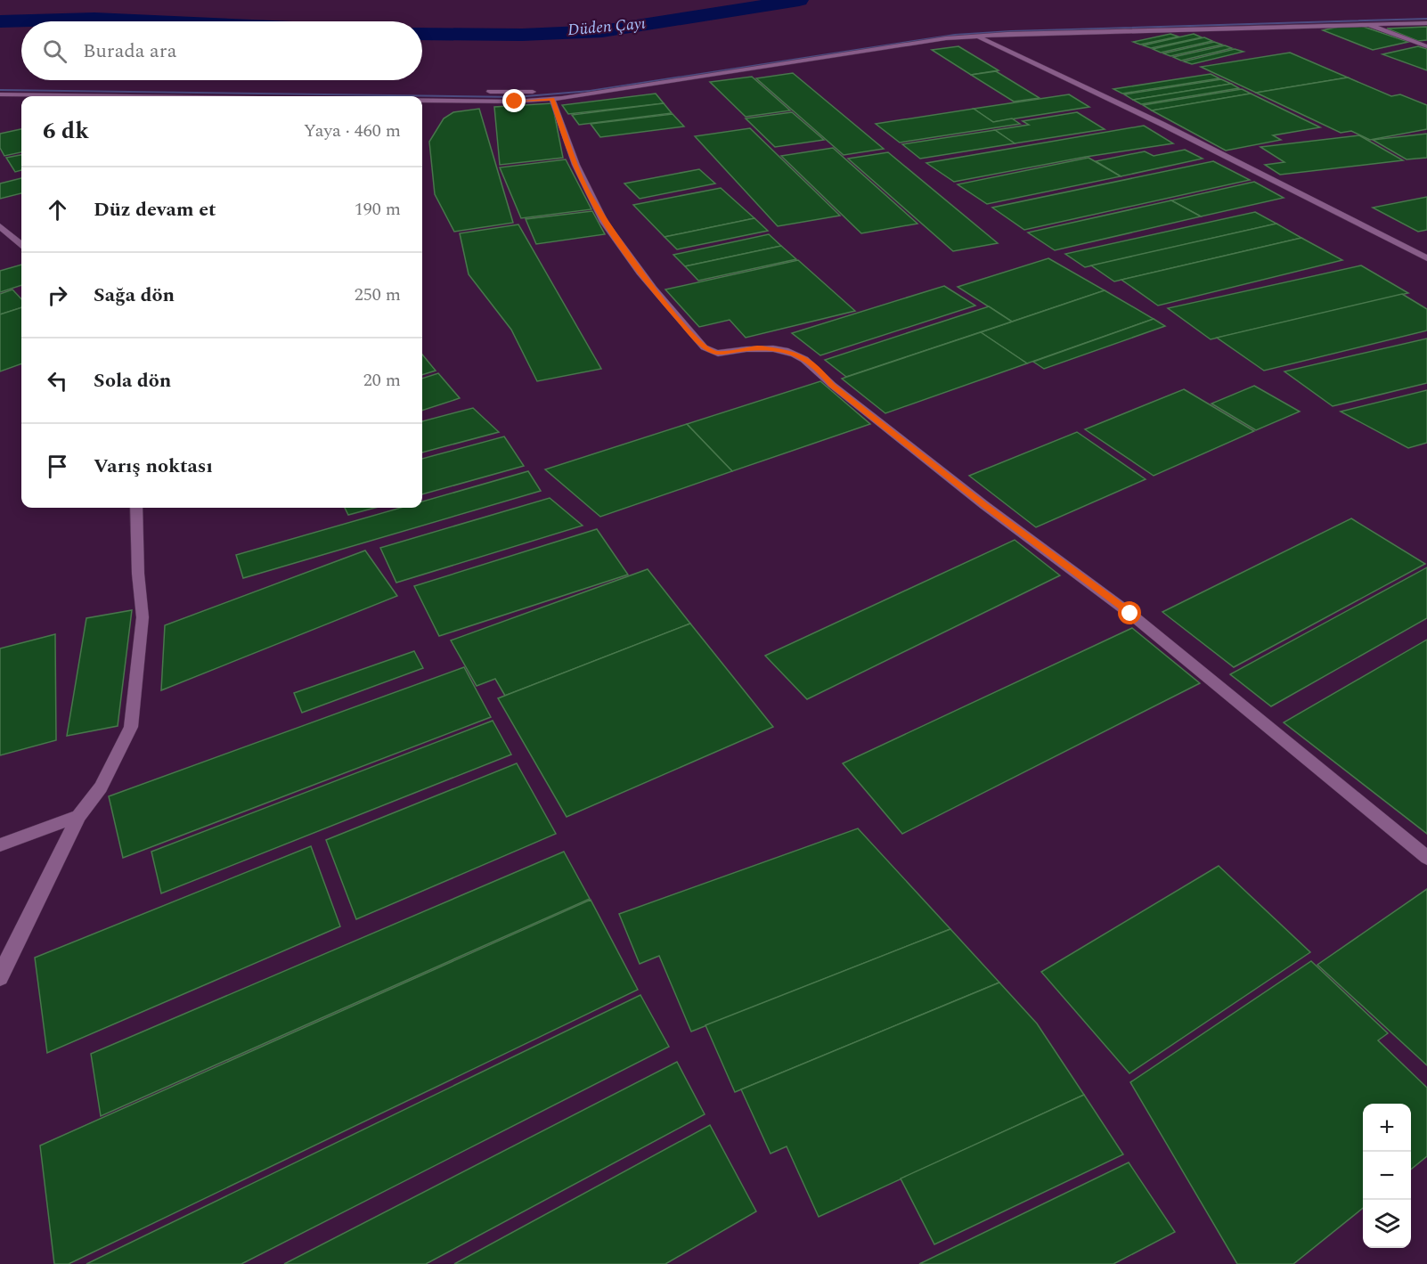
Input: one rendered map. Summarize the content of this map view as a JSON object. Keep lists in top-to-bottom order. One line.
{"water":["Düden Çayı"],"page":{"search":"Burada ara","heading":["6 dk","Yaya · 460 m"],"list":[["Düz devam et","190 m"],["Sağa dön","250 m"],["Sola dön","20 m"],"Varış noktası"],"map_buttons":["+","−"]}}
